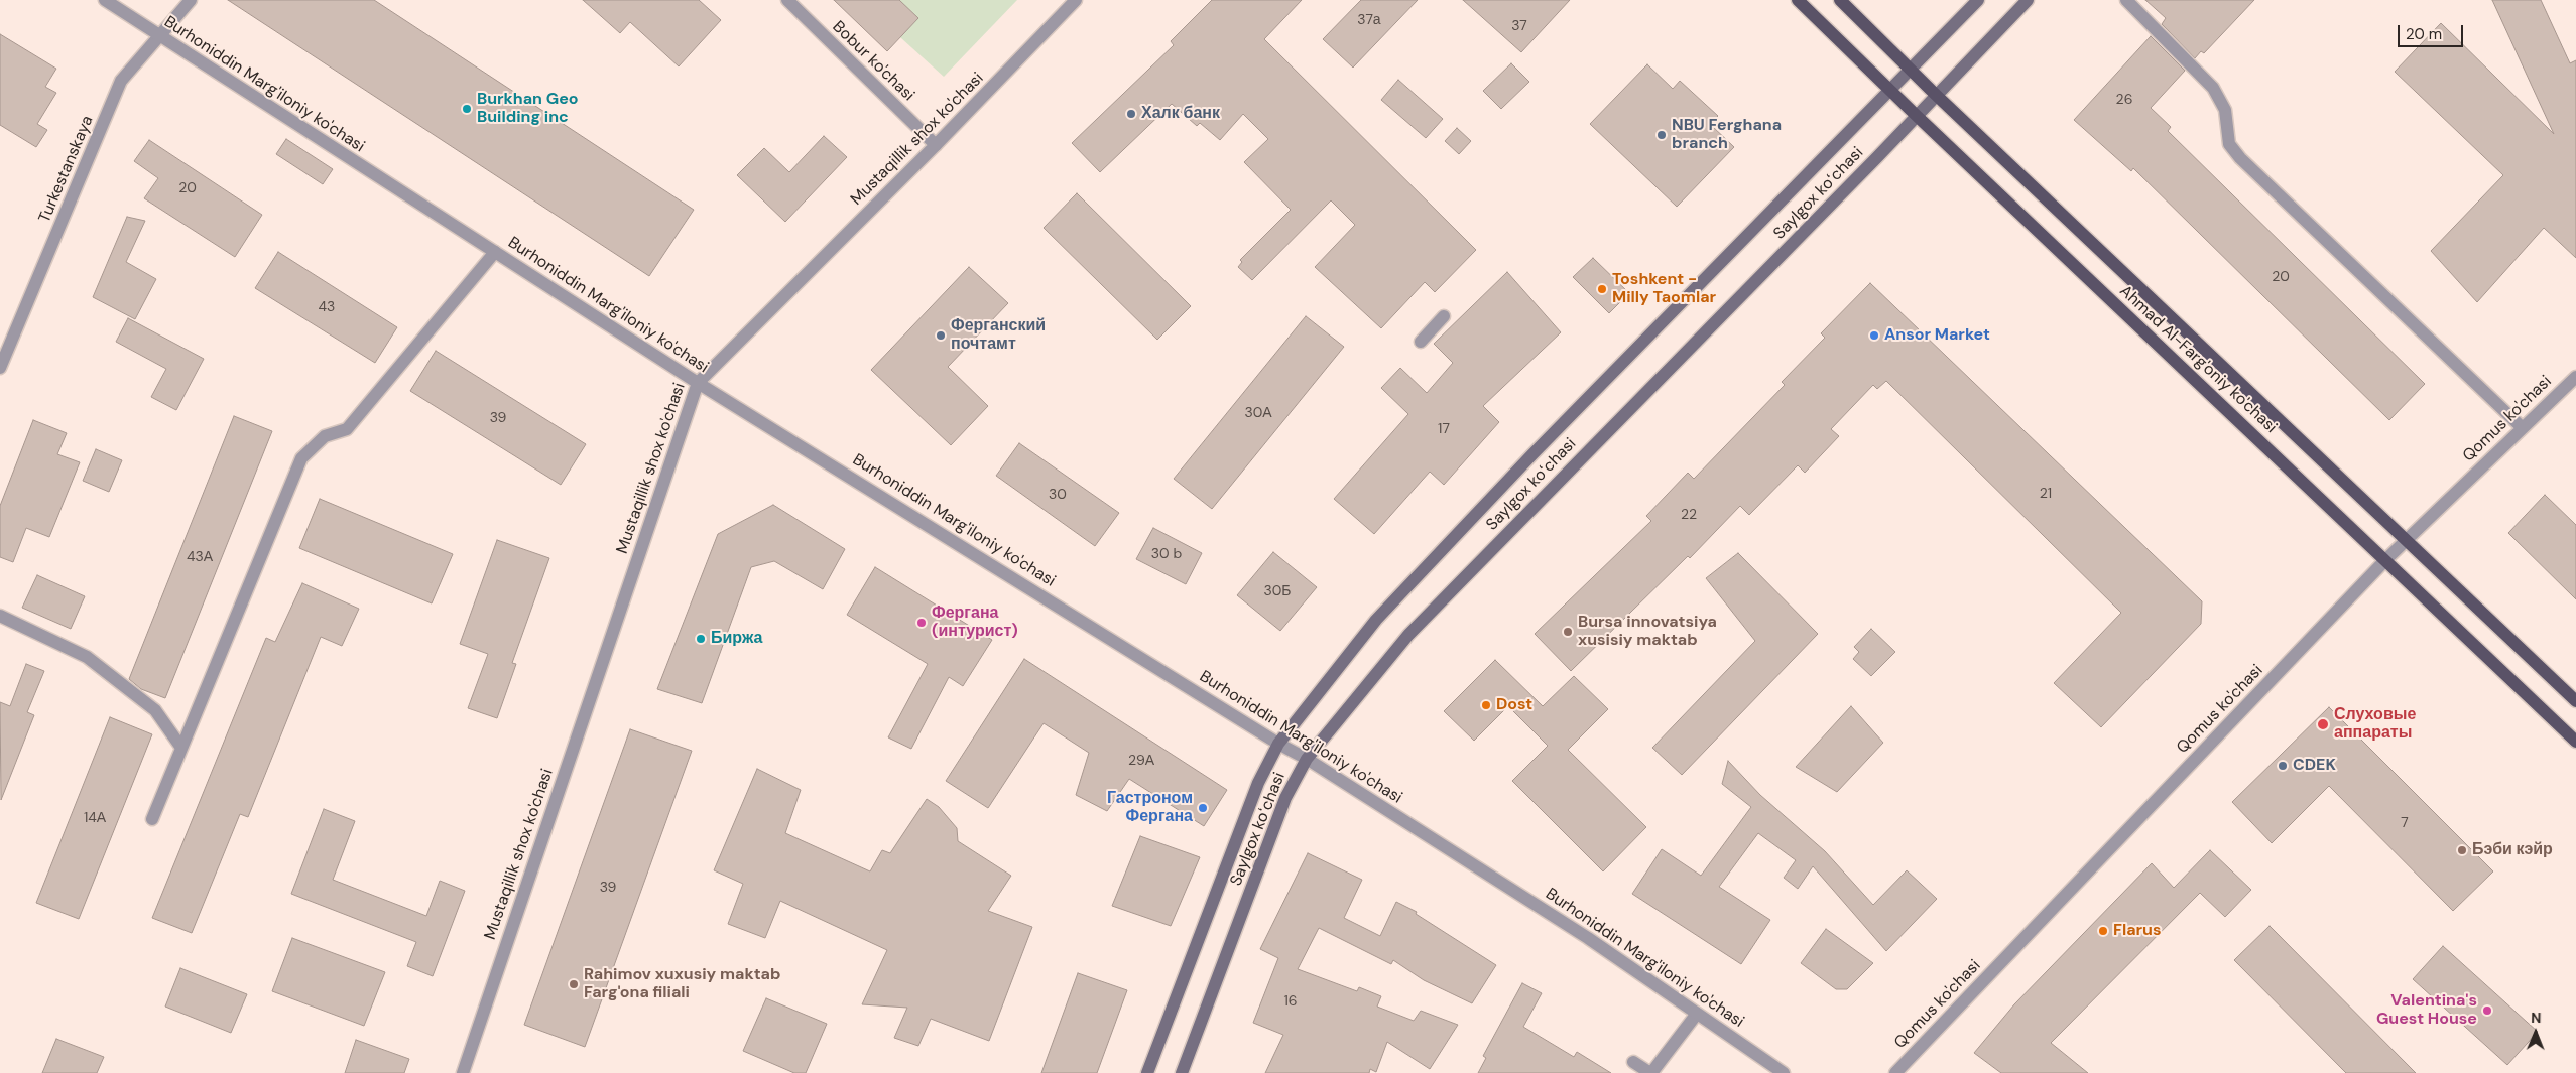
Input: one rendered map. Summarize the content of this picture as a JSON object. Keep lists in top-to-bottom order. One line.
{"streets":{"main road":["Saylgox koʻchasi","Ahmad Al-Farg'oniy ko'chasi"],"street":["Bobur ko'chasi","Burhoniddin Marg'iloniy ko'chasi","Mustaqillik shox ko'chasi","Turkestanskaya","Qomus ko'chasi"]},"crossings":[["Bobur ko'chasi","Mustaqillik shox ko'chasi"],["Burhoniddin Marg'iloniy ko'chasi","Mustaqillik shox ko'chasi"],["Burhoniddin Marg'iloniy ko'chasi","Turkestanskaya"],["Burhoniddin Marg'iloniy ko'chasi","Saylgox koʻchasi"],["Saylgox koʻchasi","Ahmad Al-Farg'oniy ko'chasi"],["Ahmad Al-Farg'oniy ko'chasi","Qomus ko'chasi"]],"places":["Burkhan Geo Building inc","Халк банк","NBU Ferghana branch","Toshkent - Milly Taomlar","Ферганский почтамт","Ansor Market","Фергана (интурист)","Bursa innovatsiya xusisiy maktab","Биржа","Dost","Слуховые аппараты","CDEK","Гастроном Фергана","Бэби кэйр","Flarus","Rahimov xuxusiy maktab Farg'ona filiali","Valentina's Guest House"],"house_numbers":["37а","37","26","20","20","43","30А","39","17","21","30","22","30 b","43А","30Б","29А","14А","7","39","16"],"scale_bar":"20 m","north":"top"}
